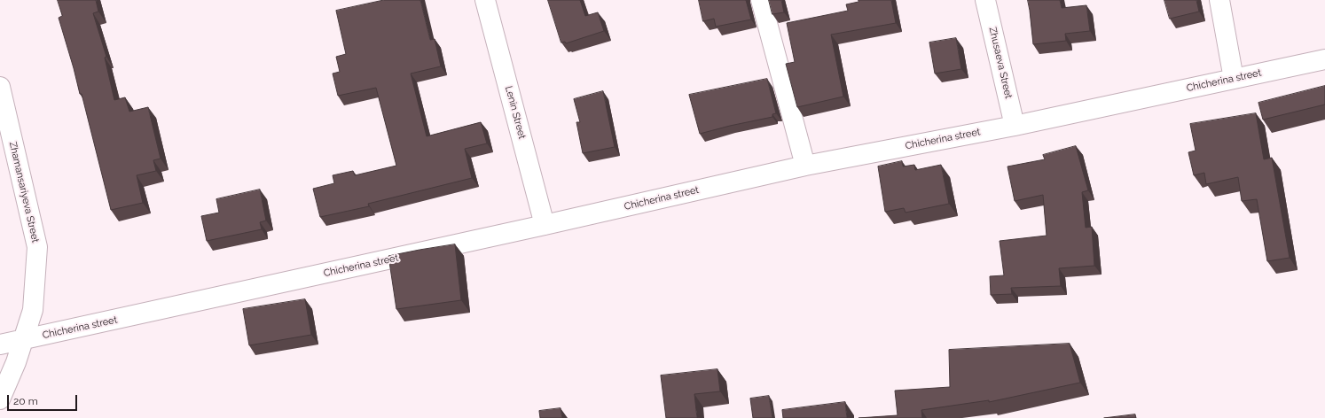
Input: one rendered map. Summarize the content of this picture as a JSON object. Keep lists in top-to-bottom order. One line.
{"streets":{"street":["Zhusaeva Street","Chicherina street","Lenin Street","Zhamansariyeva Street"]},"crossings":[["Zhusaeva Street","Chicherina street"],["Chicherina street","Lenin Street"],["Chicherina street","Zhamansariyeva Street"]],"scale_bar":"20 m"}
